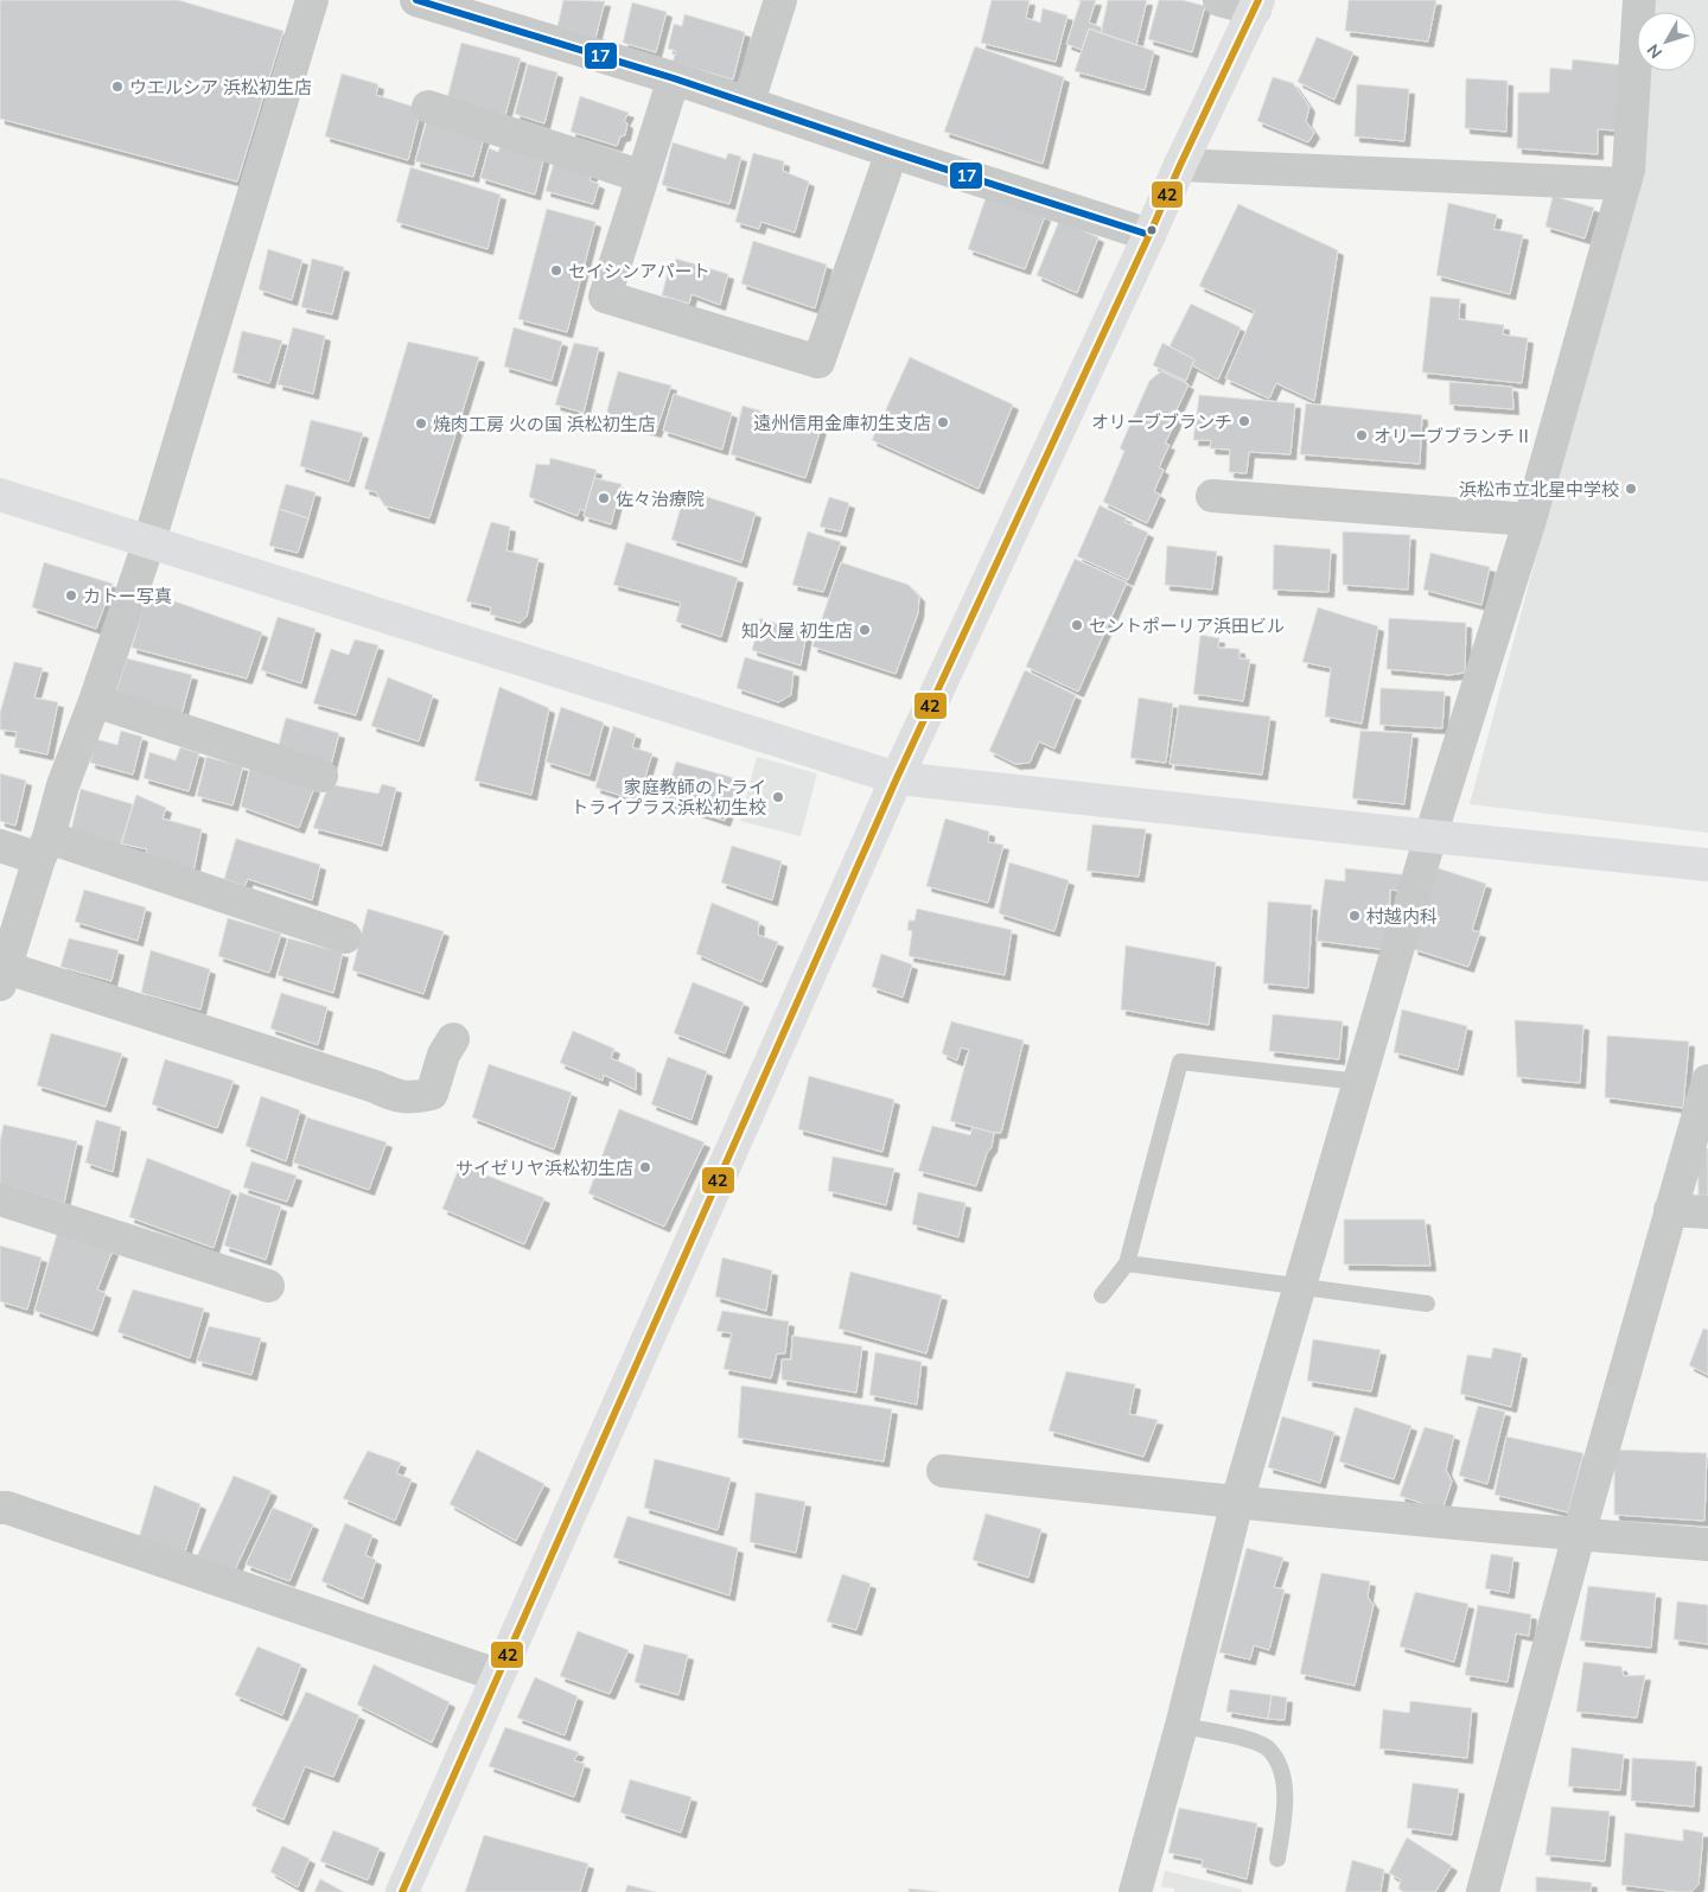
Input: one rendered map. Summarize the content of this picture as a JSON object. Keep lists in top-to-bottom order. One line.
{"places":["ウエルシア 浜松初生店","セイシンアパート","オリーブブランチ","遠州信用金庫初生支店","焼肉工房 火の国 浜松初生店","オリーブブランチⅡ","浜松市立北星中学校","佐々治療院","カトー写真","セントポーリア浜田ビル","知久屋 初生店","家庭教師のトライ トライプラス浜松初生校","村越内科","サイゼリヤ浜松初生店"],"lines":["transit line 17","transit line 42"],"north":"bottom left"}
